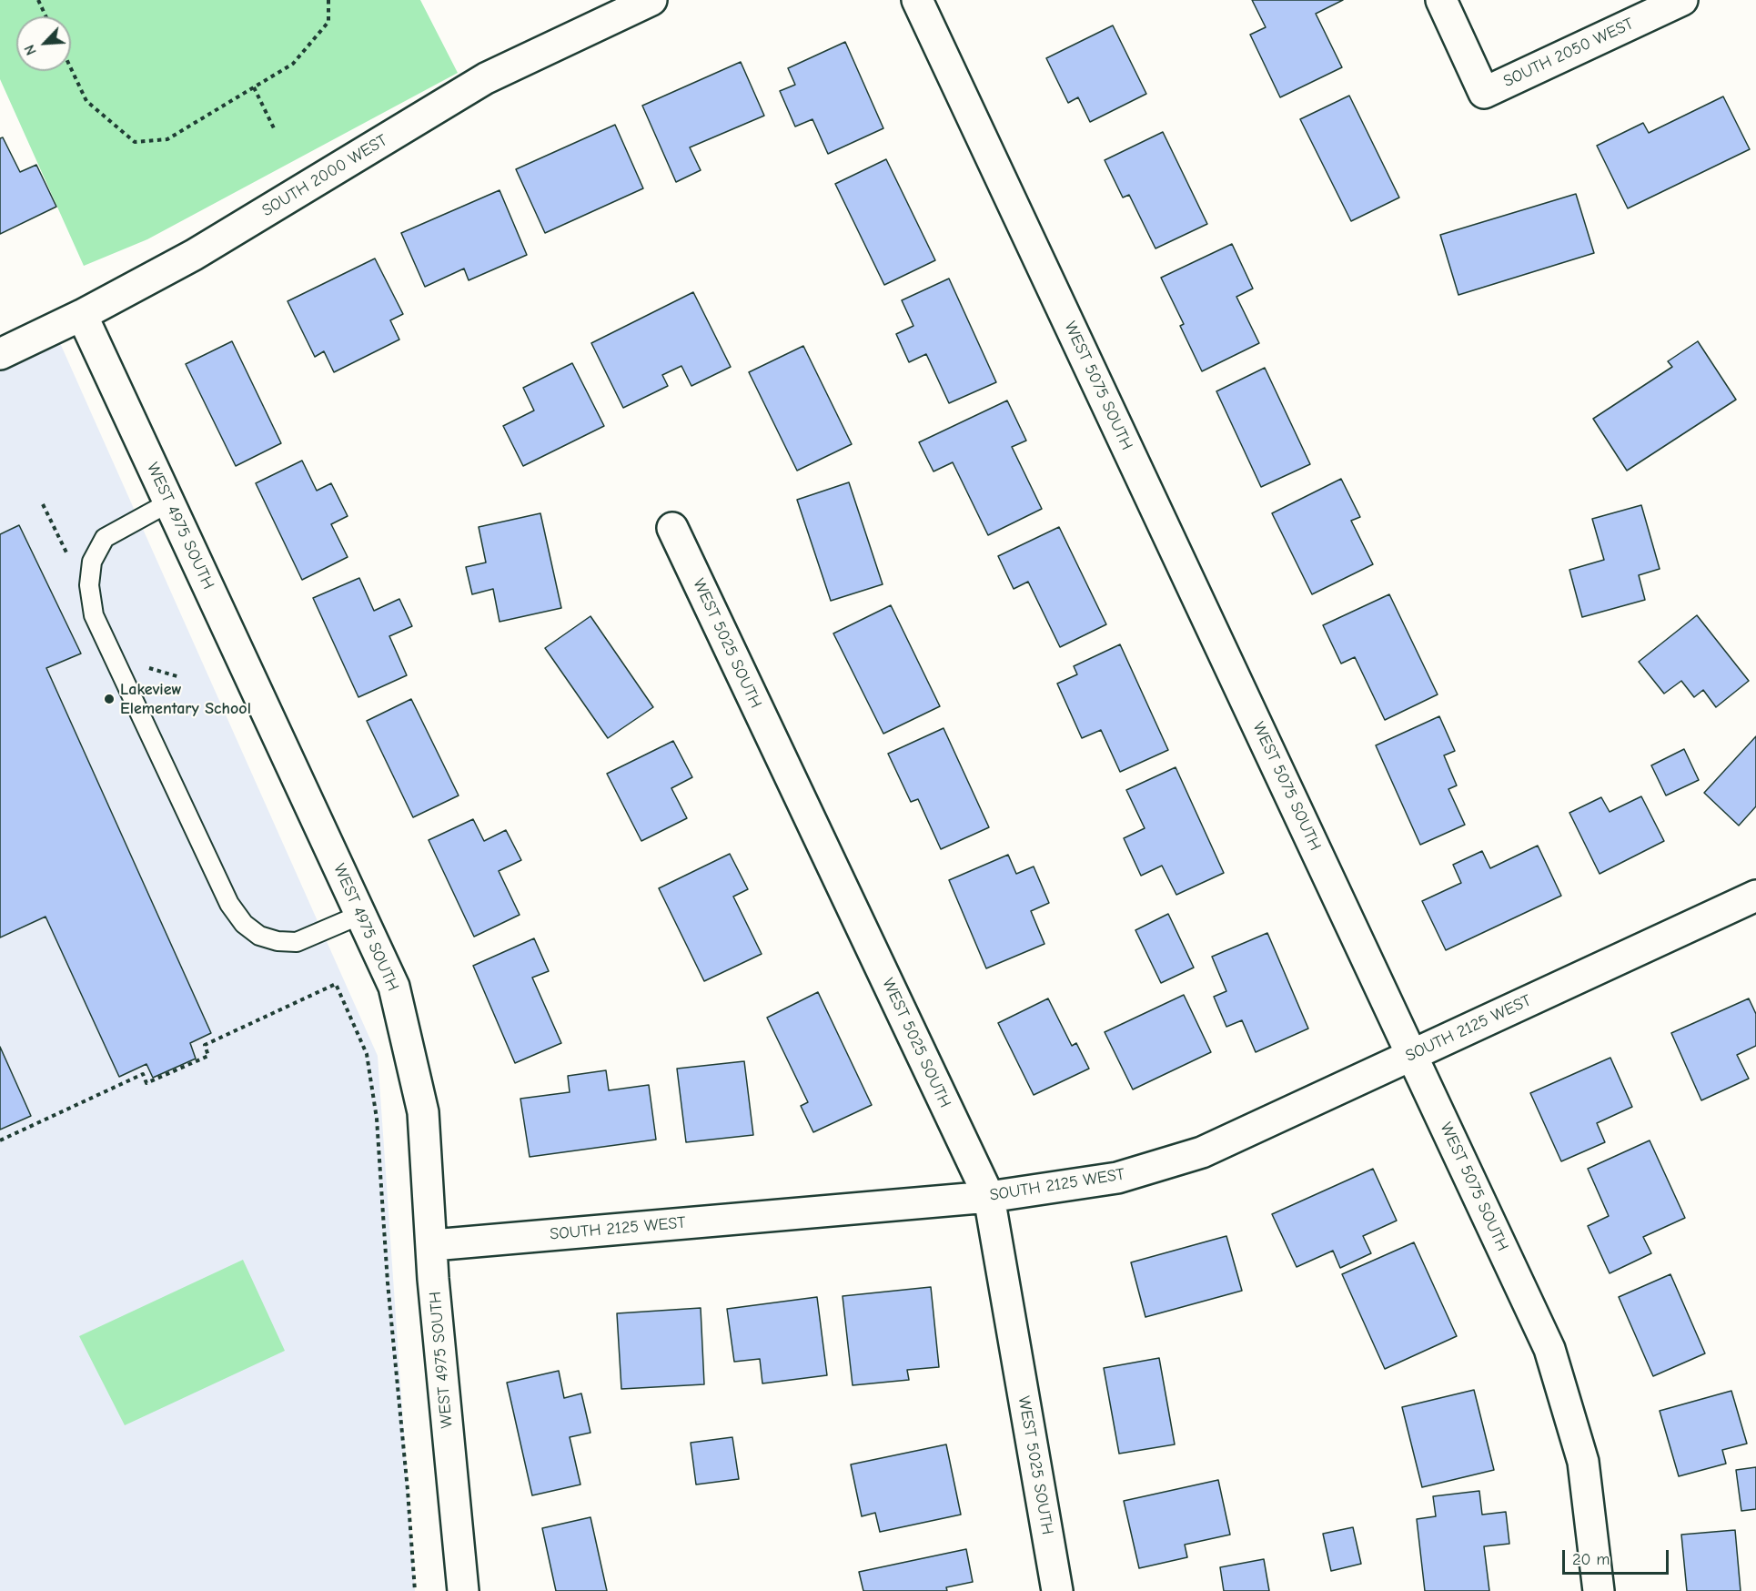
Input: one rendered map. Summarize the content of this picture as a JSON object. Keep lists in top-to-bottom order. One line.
{"streets":{"street":["SOUTH 2050 WEST","SOUTH 2000 WEST","WEST 5075 SOUTH","WEST 4975 SOUTH","WEST 5025 SOUTH","SOUTH 2125 WEST"]},"crossings":[["SOUTH 2000 WEST","WEST 4975 SOUTH"],["WEST 5075 SOUTH","SOUTH 2125 WEST"],["WEST 4975 SOUTH","SOUTH 2125 WEST"],["WEST 5025 SOUTH","SOUTH 2125 WEST"]],"places":["Lakeview Elementary School"],"scale_bar":"20 m","north":"bottom left"}
